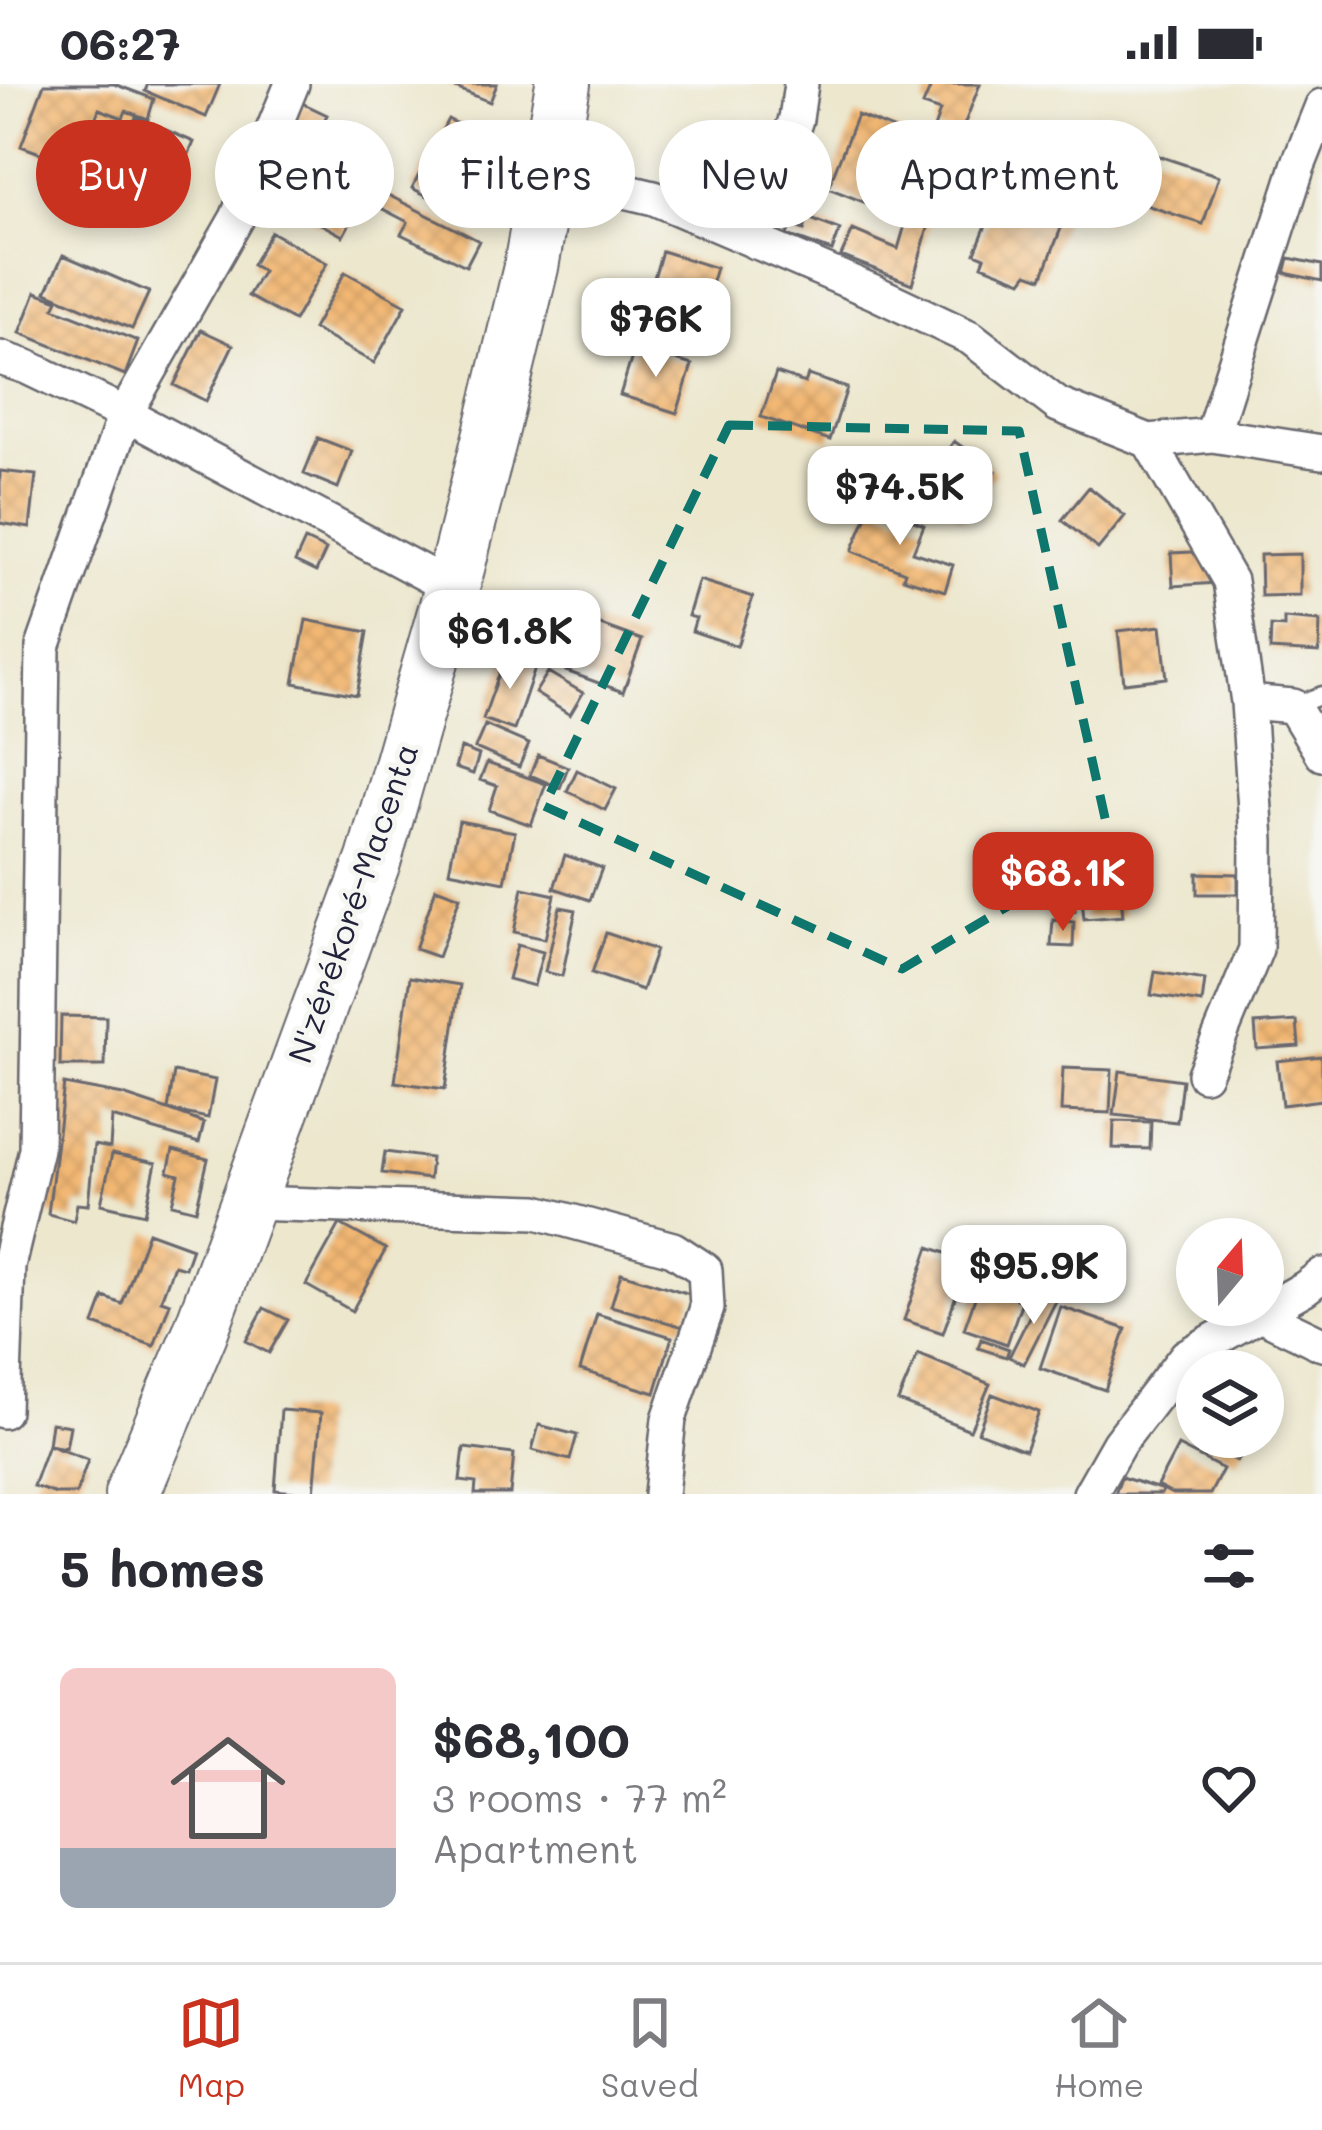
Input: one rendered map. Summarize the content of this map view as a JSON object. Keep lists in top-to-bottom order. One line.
{"streets":{"highway":["N'zérékoré-Macenta"]},"north":"top","page":{"status":"06:27","chip":["Buy","Rent","Filters","New","Apartment"],"price":["$76K","$74.5K","$61.8K","$68.1K","$95.9K"],"heading":"5 homes","list":[{"name":"$68,100","note":"3 rooms · 77 m² · Apartment"}],"tabs":["Map","Saved","Home"]}}
